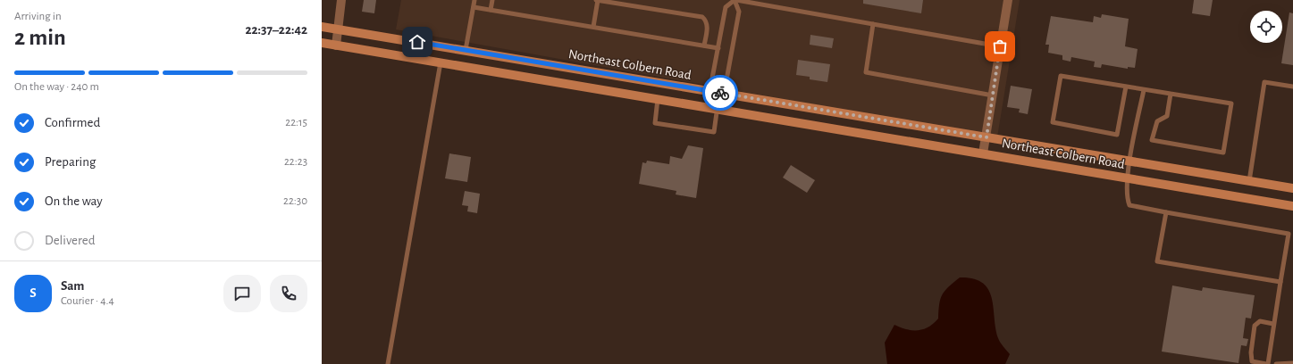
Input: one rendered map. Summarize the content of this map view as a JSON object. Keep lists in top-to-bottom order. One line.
{"streets":{"main road":["Northeast Colbern Road"]},"page":{"heading":["2 min","Arriving in","22:37–22:42"],"panel":["Sam","Courier · 4.4"],"bar":"On the way · 240 m","list":[["Confirmed","22:15"],["Preparing","22:23"],["On the way","22:30"],"Delivered"],"round":"S"}}
